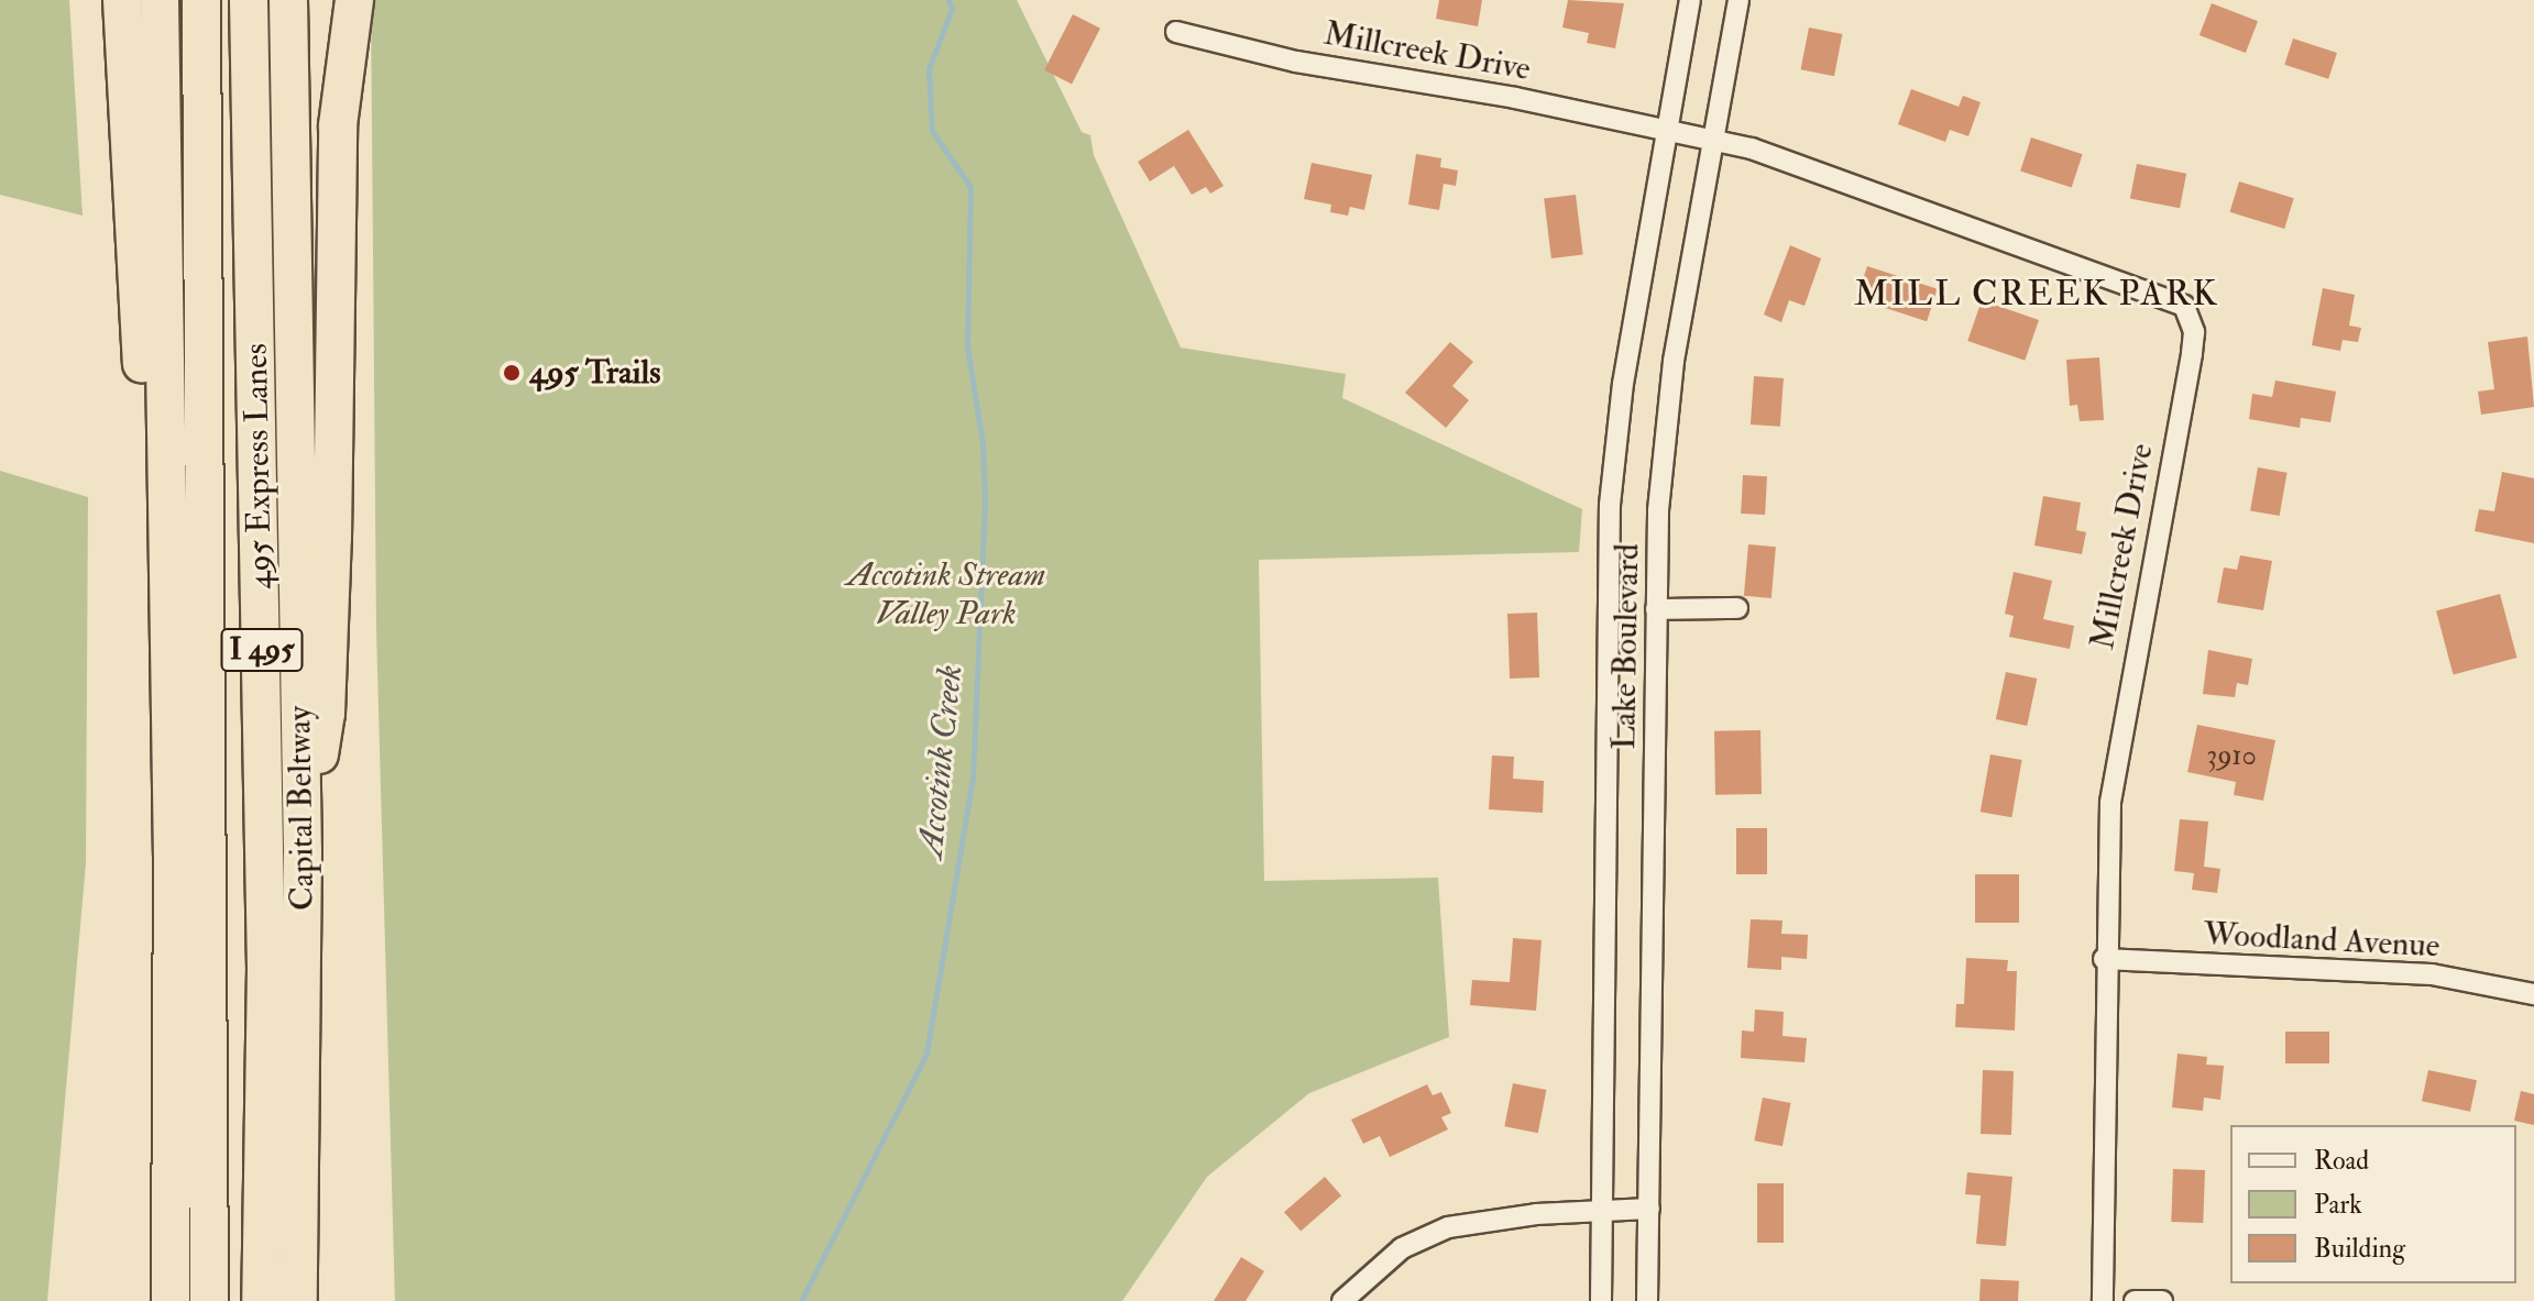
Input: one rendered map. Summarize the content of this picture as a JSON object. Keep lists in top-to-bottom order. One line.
{"streets":{"highway":["495 Express Lanes","I 495","Capital Beltway"],"street":["Millcreek Drive","Lake Boulevard","Woodland Avenue"]},"crossings":[["Millcreek Drive","Lake Boulevard"],["Millcreek Drive","Woodland Avenue"]],"districts":["MILL CREEK PARK"],"water":["Accotink Creek"],"parks":["Accotink Stream Valley Park"],"places":["495 Trails"],"house_numbers":["3910"],"legend":["Road","Park","Building"]}
